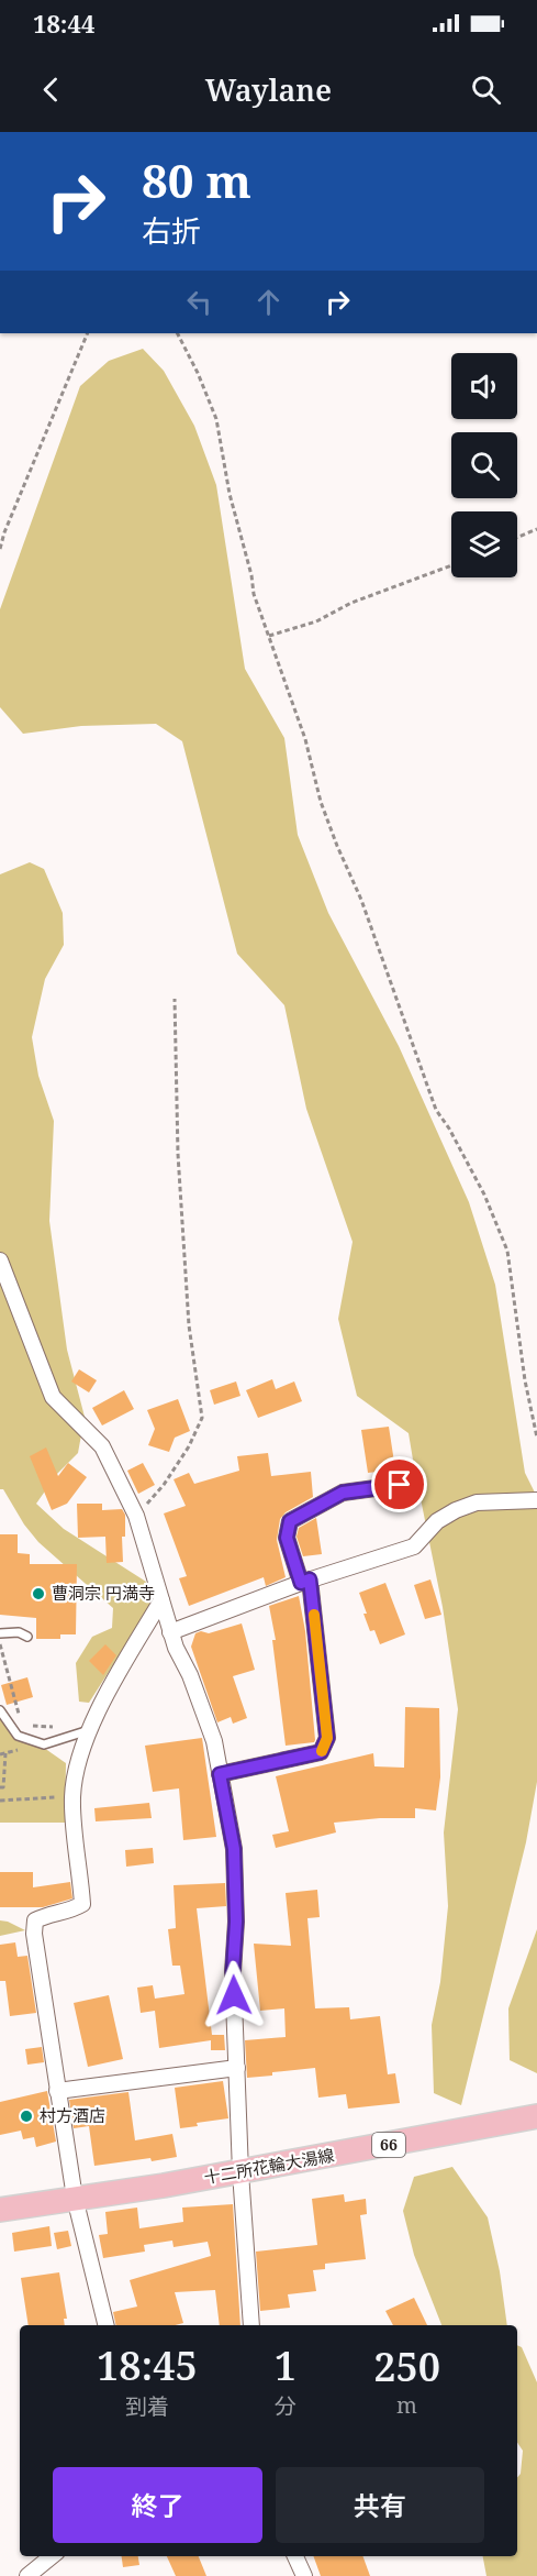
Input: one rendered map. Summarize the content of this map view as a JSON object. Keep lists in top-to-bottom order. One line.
{"streets":{"main road":["66","十二所花輪大湯線"]},"places":["曹洞宗 円満寺","村方酒店"],"page":{"status":"18:44","header":"Waylane","turn":["80 m","右折"],"eta":["18:45","到着","1","分","250","m"],"buttons":["終了","共有"]}}
